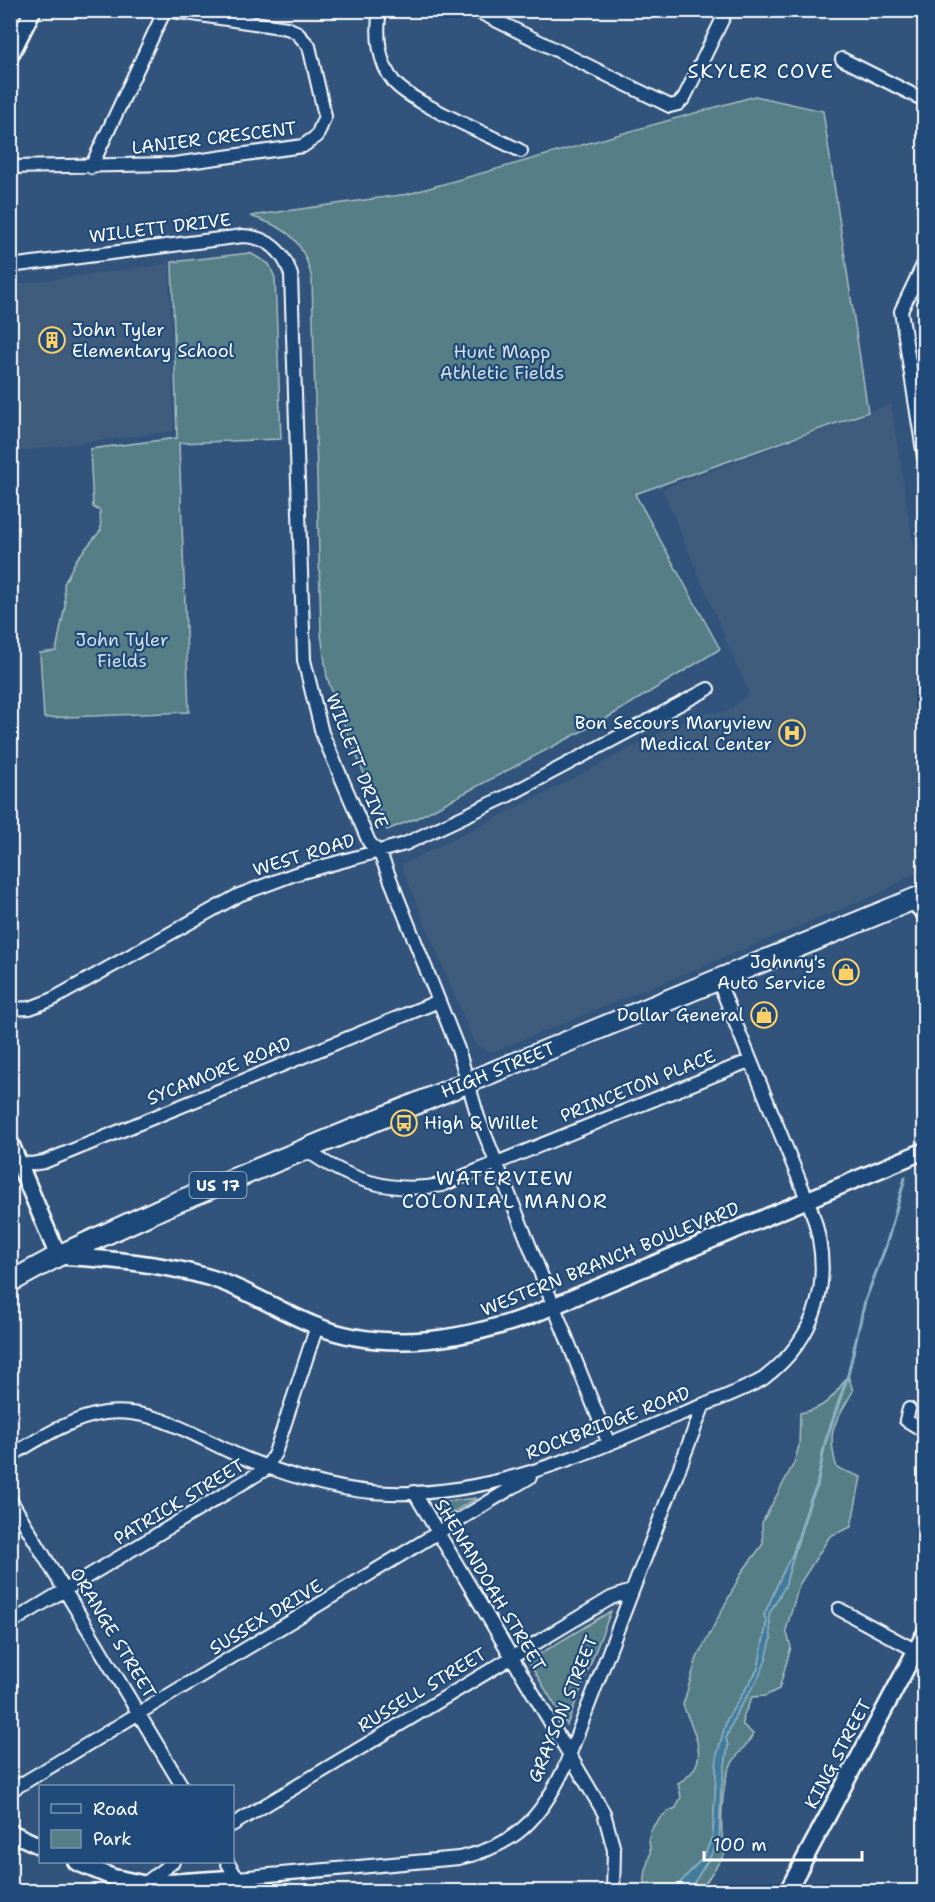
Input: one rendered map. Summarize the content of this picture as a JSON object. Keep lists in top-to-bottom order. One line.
{"streets":{"main road":["HIGH STREET","US 17"],"street":["LANIER CRESCENT","WILLETT DRIVE","WEST ROAD","SYCAMORE ROAD","PRINCETON PLACE","WESTERN BRANCH BOULEVARD","ROCKBRIDGE ROAD","PATRICK STREET","SHENANDOAH STREET","SUSSEX DRIVE","ORANGE STREET","RUSSELL STREET","GRAYSON STREET","KING STREET"]},"crossings":[["WILLETT DRIVE","WEST ROAD"],["WILLETT DRIVE","HIGH STREET"],["WILLETT DRIVE","SYCAMORE ROAD"],["WILLETT DRIVE","PRINCETON PLACE"],["WILLETT DRIVE","WESTERN BRANCH BOULEVARD"],["WILLETT DRIVE","ROCKBRIDGE ROAD"],["HIGH STREET","PRINCETON PLACE"],["HIGH STREET","WESTERN BRANCH BOULEVARD"],["HIGH STREET","ROCKBRIDGE ROAD"],["PRINCETON PLACE","ROCKBRIDGE ROAD"],["WESTERN BRANCH BOULEVARD","ROCKBRIDGE ROAD"],["WESTERN BRANCH BOULEVARD","PATRICK STREET"],["ROCKBRIDGE ROAD","PATRICK STREET"],["ROCKBRIDGE ROAD","SHENANDOAH STREET"],["ROCKBRIDGE ROAD","SUSSEX DRIVE"],["ROCKBRIDGE ROAD","GRAYSON STREET"],["PATRICK STREET","ORANGE STREET"],["SHENANDOAH STREET","SUSSEX DRIVE"],["SHENANDOAH STREET","RUSSELL STREET"],["SHENANDOAH STREET","GRAYSON STREET"],["SUSSEX DRIVE","ORANGE STREET"],["RUSSELL STREET","GRAYSON STREET"]],"districts":["SKYLER COVE","WATERVIEW COLONIAL MANOR"],"parks":["Hunt Mapp Athletic Fields","John Tyler Fields"],"places":{"building":["John Tyler Elementary School"],"hospital":["Bon Secours Maryview Medical Center"],"shop":["Johnny's Auto Service","Dollar General"],"bus stop":["High & Willet"]},"legend":["Road","Park"],"scale_bar":"100 m"}
